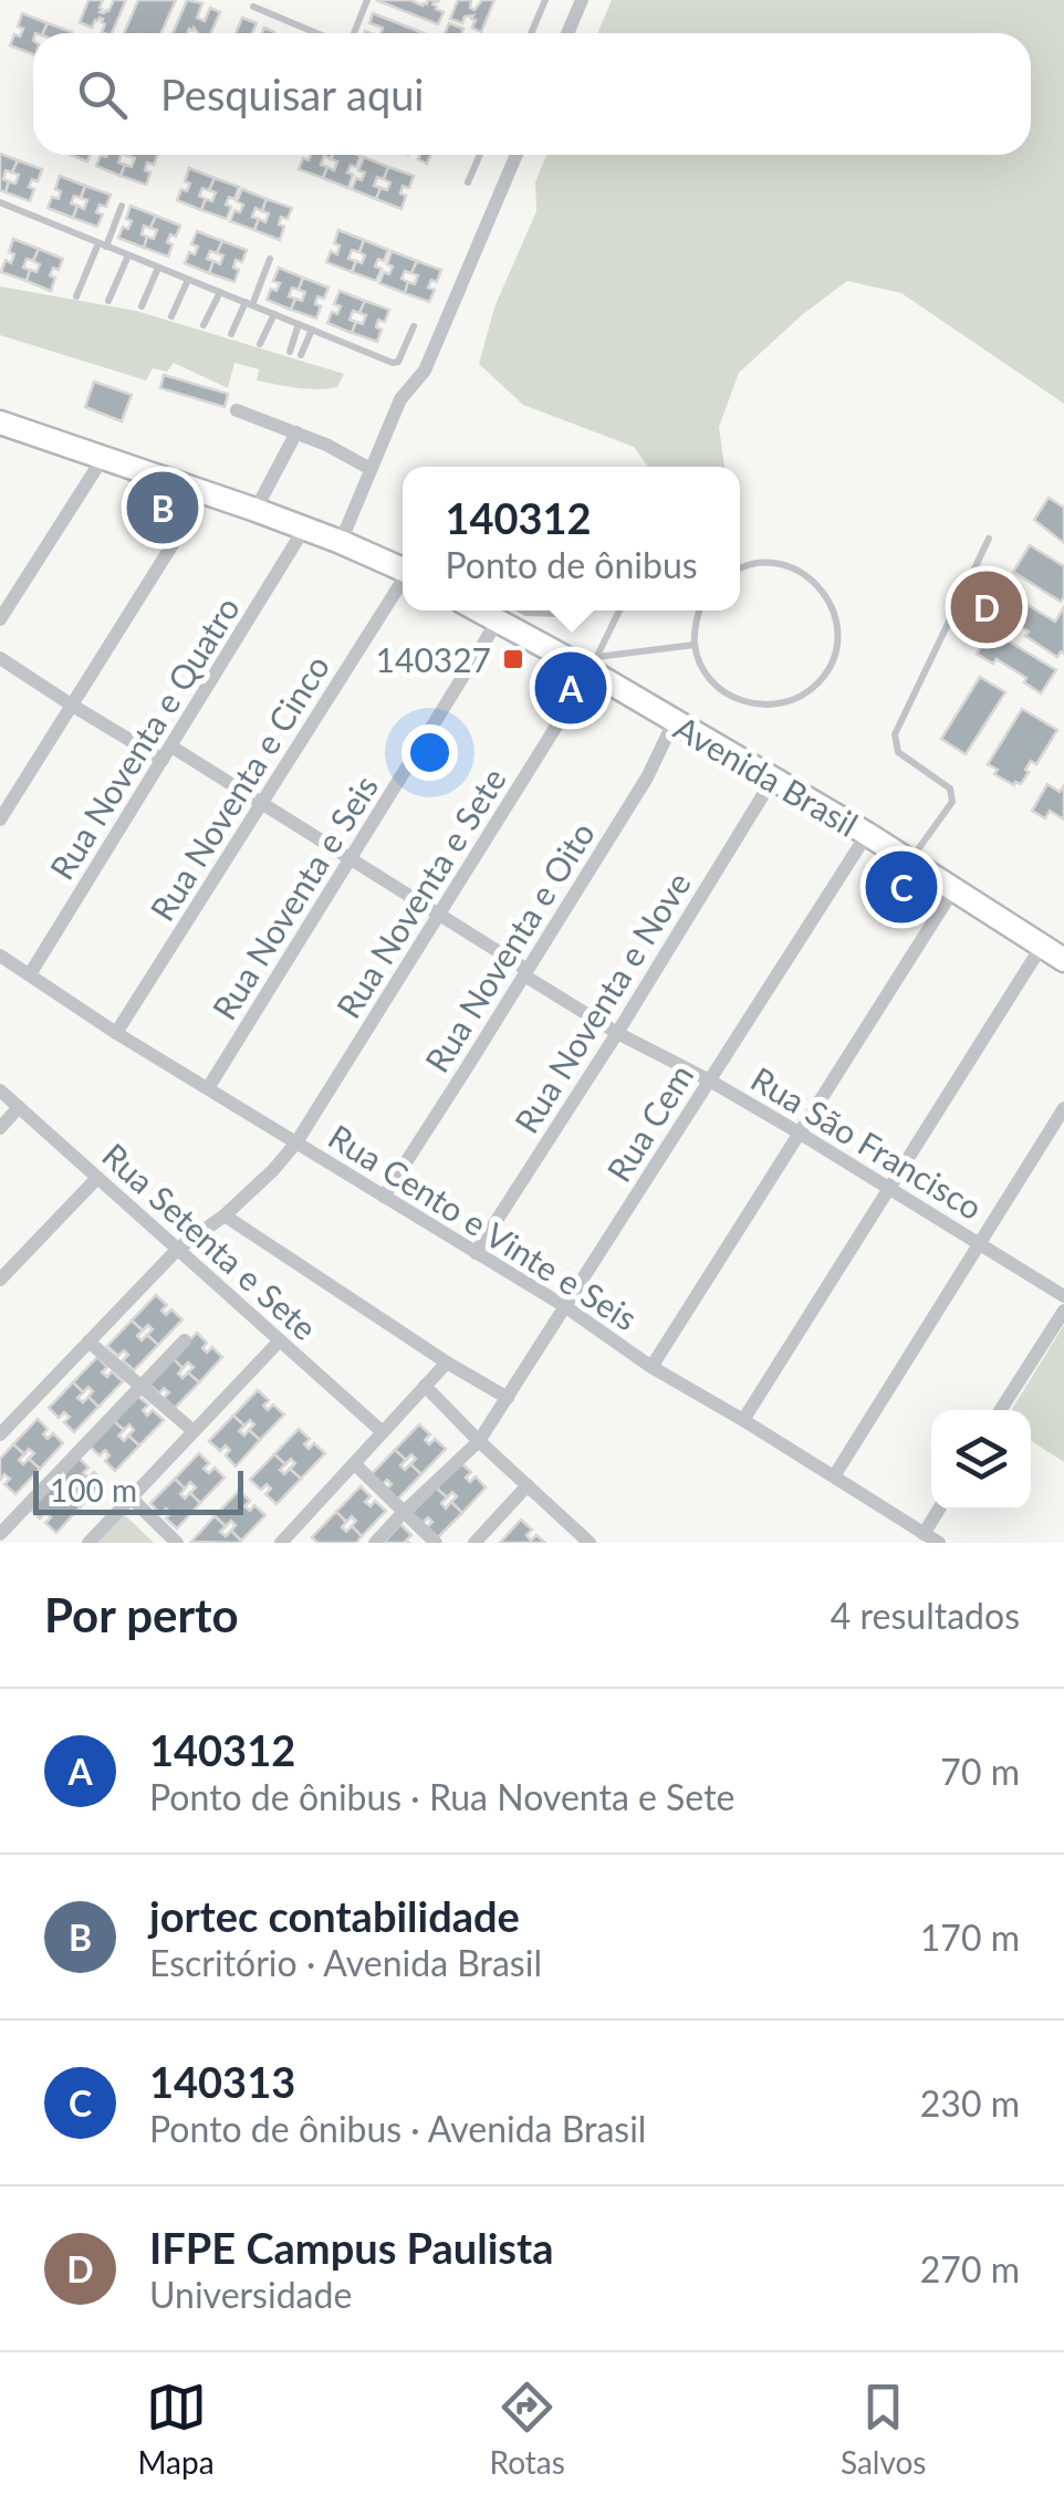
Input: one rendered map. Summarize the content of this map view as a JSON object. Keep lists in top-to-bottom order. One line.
{"streets":{"main road":["Avenida Brasil"],"street":["Rua Noventa e Quatro","Rua Noventa e Cinco","Rua Noventa e Sete","Rua Noventa e Seis","Rua Noventa e Oito","Rua Noventa e Nove","Rua Cem","Rua São Francisco","Rua Cento e Vinte e Seis","Rua Setenta e Sete"]},"crossings":[["Rua Noventa e Quatro","Rua São Francisco"],["Rua Noventa e Quatro","Rua Cento e Vinte e Seis"],["Avenida Brasil","Rua Noventa e Sete"],["Avenida Brasil","Rua Noventa e Seis"],["Avenida Brasil","Rua Noventa e Oito"],["Avenida Brasil","Rua Noventa e Nove"],["Avenida Brasil","Rua Cem"],["Rua Noventa e Cinco","Rua São Francisco"],["Rua Noventa e Cinco","Rua Cento e Vinte e Seis"],["Rua Noventa e Sete","Rua São Francisco"],["Rua Noventa e Sete","Rua Cento e Vinte e Seis"],["Rua Noventa e Sete","Rua Setenta e Sete"],["Rua Noventa e Seis","Rua São Francisco"],["Rua Noventa e Seis","Rua Cento e Vinte e Seis"],["Rua Noventa e Oito","Rua São Francisco"],["Rua Noventa e Oito","Rua Cento e Vinte e Seis"],["Rua Noventa e Nove","Rua São Francisco"],["Rua Noventa e Nove","Rua Cento e Vinte e Seis"],["Rua Cem","Rua São Francisco"],["Rua Cem","Rua Cento e Vinte e Seis"]],"places":{"transit":["140327"]},"scale_bar":"100 m","page":{"search":"Pesquisar aqui","popup":["140312","Ponto de ônibus"],"pins":["B","D","A","C"],"scale":"100 m","heading":["Por perto","4 resultados"],"list":[{"mark":"A","name":"140312","note":"Ponto de ônibus · Rua Noventa e Sete","value":"70 m"},{"mark":"B","name":"jortec contabilidade","note":"Escritório · Avenida Brasil","value":"170 m"},{"mark":"C","name":"140313","note":"Ponto de ônibus · Avenida Brasil","value":"230 m"},{"mark":"D","name":"IFPE Campus Paulista","note":"Universidade","value":"270 m"}],"nav":["Mapa","Rotas","Salvos"]}}
